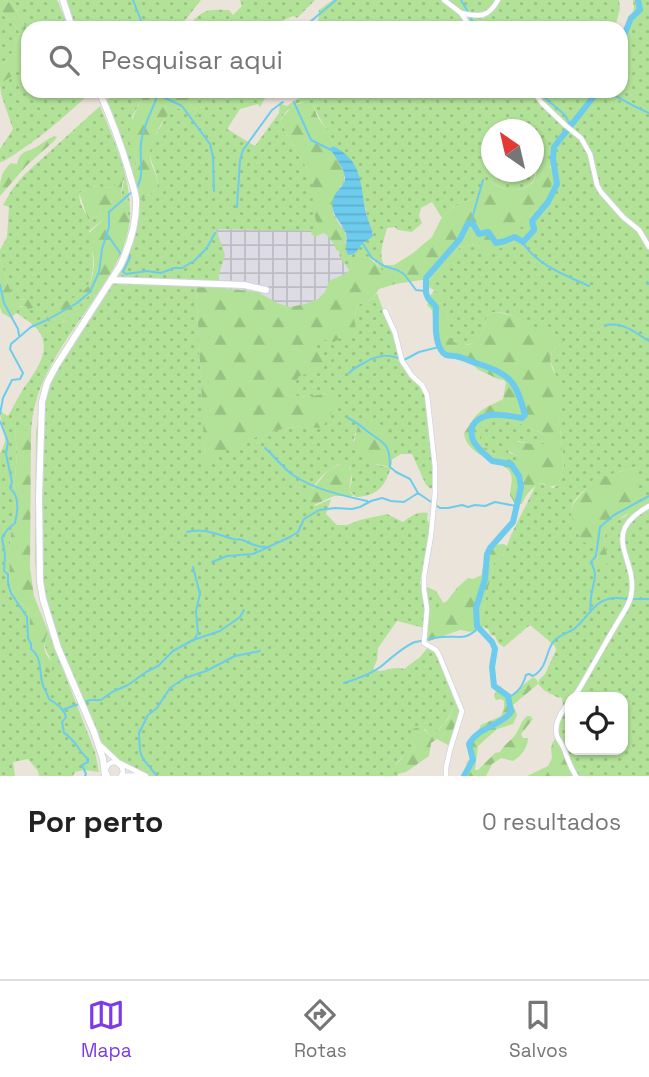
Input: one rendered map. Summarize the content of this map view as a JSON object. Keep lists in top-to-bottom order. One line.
{"north":"top left","page":{"search":"Pesquisar aqui","heading":["Por perto","0 resultados"],"nav":["Mapa","Rotas","Salvos"]}}
